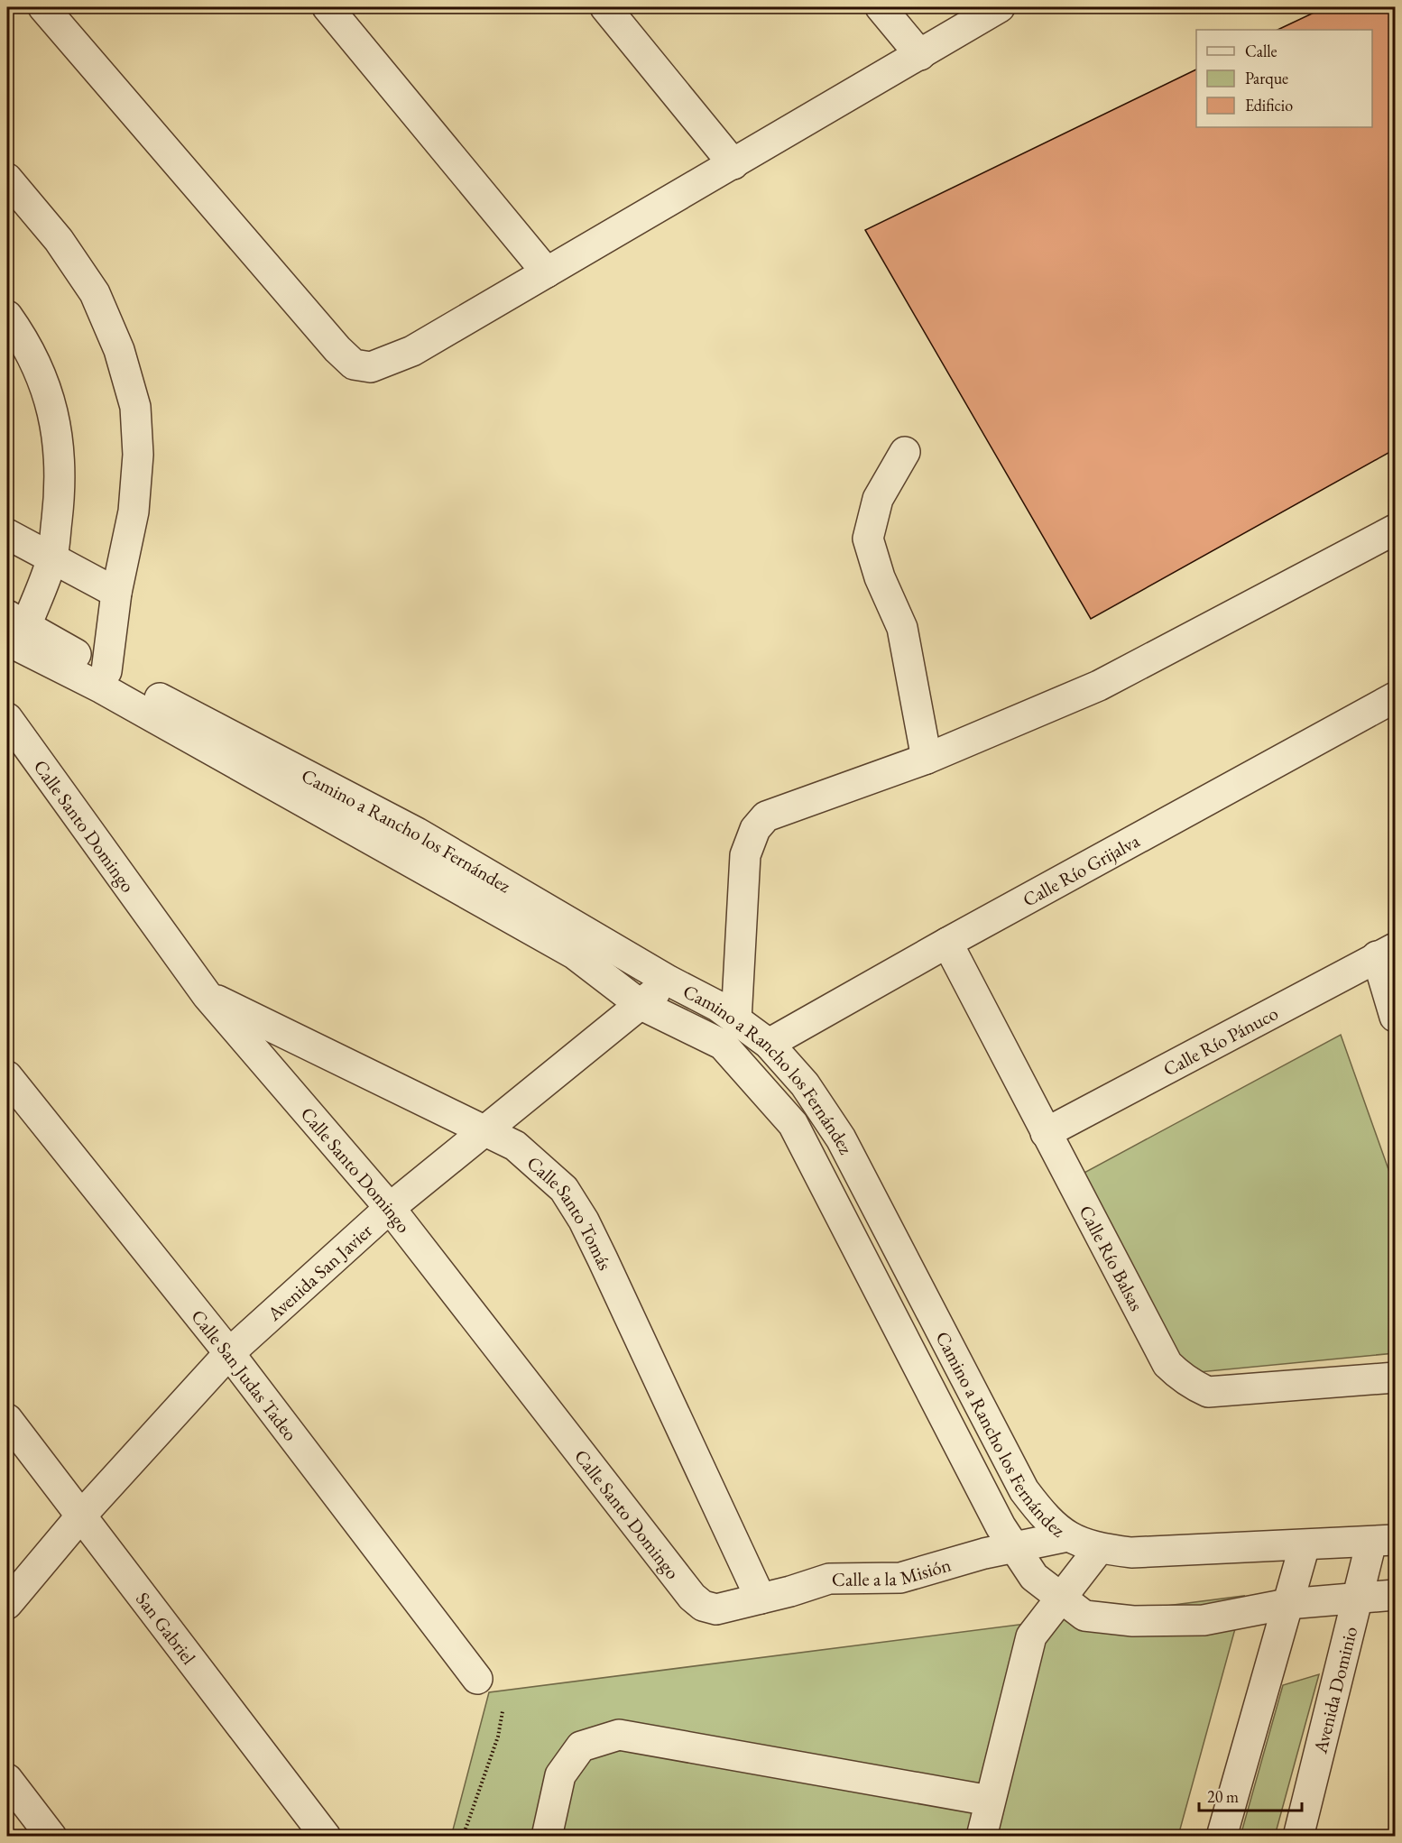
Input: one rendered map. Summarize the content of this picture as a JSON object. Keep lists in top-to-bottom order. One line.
{"streets":{"street":["Calle Santo Domingo","Camino a Rancho los Fernández","Calle Río Grijalva","Calle Río Pánuco","Calle Santo Tomás","Calle Río Balsas","Avenida San Javier","Calle San Judas Tadeo","Calle a la Misión","San Gabriel","Avenida Dominio"]},"crossings":[["Calle Santo Domingo","Calle Santo Tomás"],["Calle Santo Domingo","Avenida San Javier"],["Calle Santo Domingo","Calle a la Misión"],["Camino a Rancho los Fernández","Calle Río Grijalva"],["Camino a Rancho los Fernández","Avenida San Javier"],["Camino a Rancho los Fernández","Calle a la Misión"],["Camino a Rancho los Fernández","Avenida Dominio"],["Calle Río Grijalva","Calle Río Balsas"],["Calle Río Pánuco","Calle Río Balsas"],["Calle Santo Tomás","Avenida San Javier"],["Calle Santo Tomás","Calle a la Misión"],["Avenida San Javier","Calle San Judas Tadeo"],["Avenida San Javier","San Gabriel"]],"legend":["Calle","Parque","Edificio"],"scale_bar":"20 m"}
